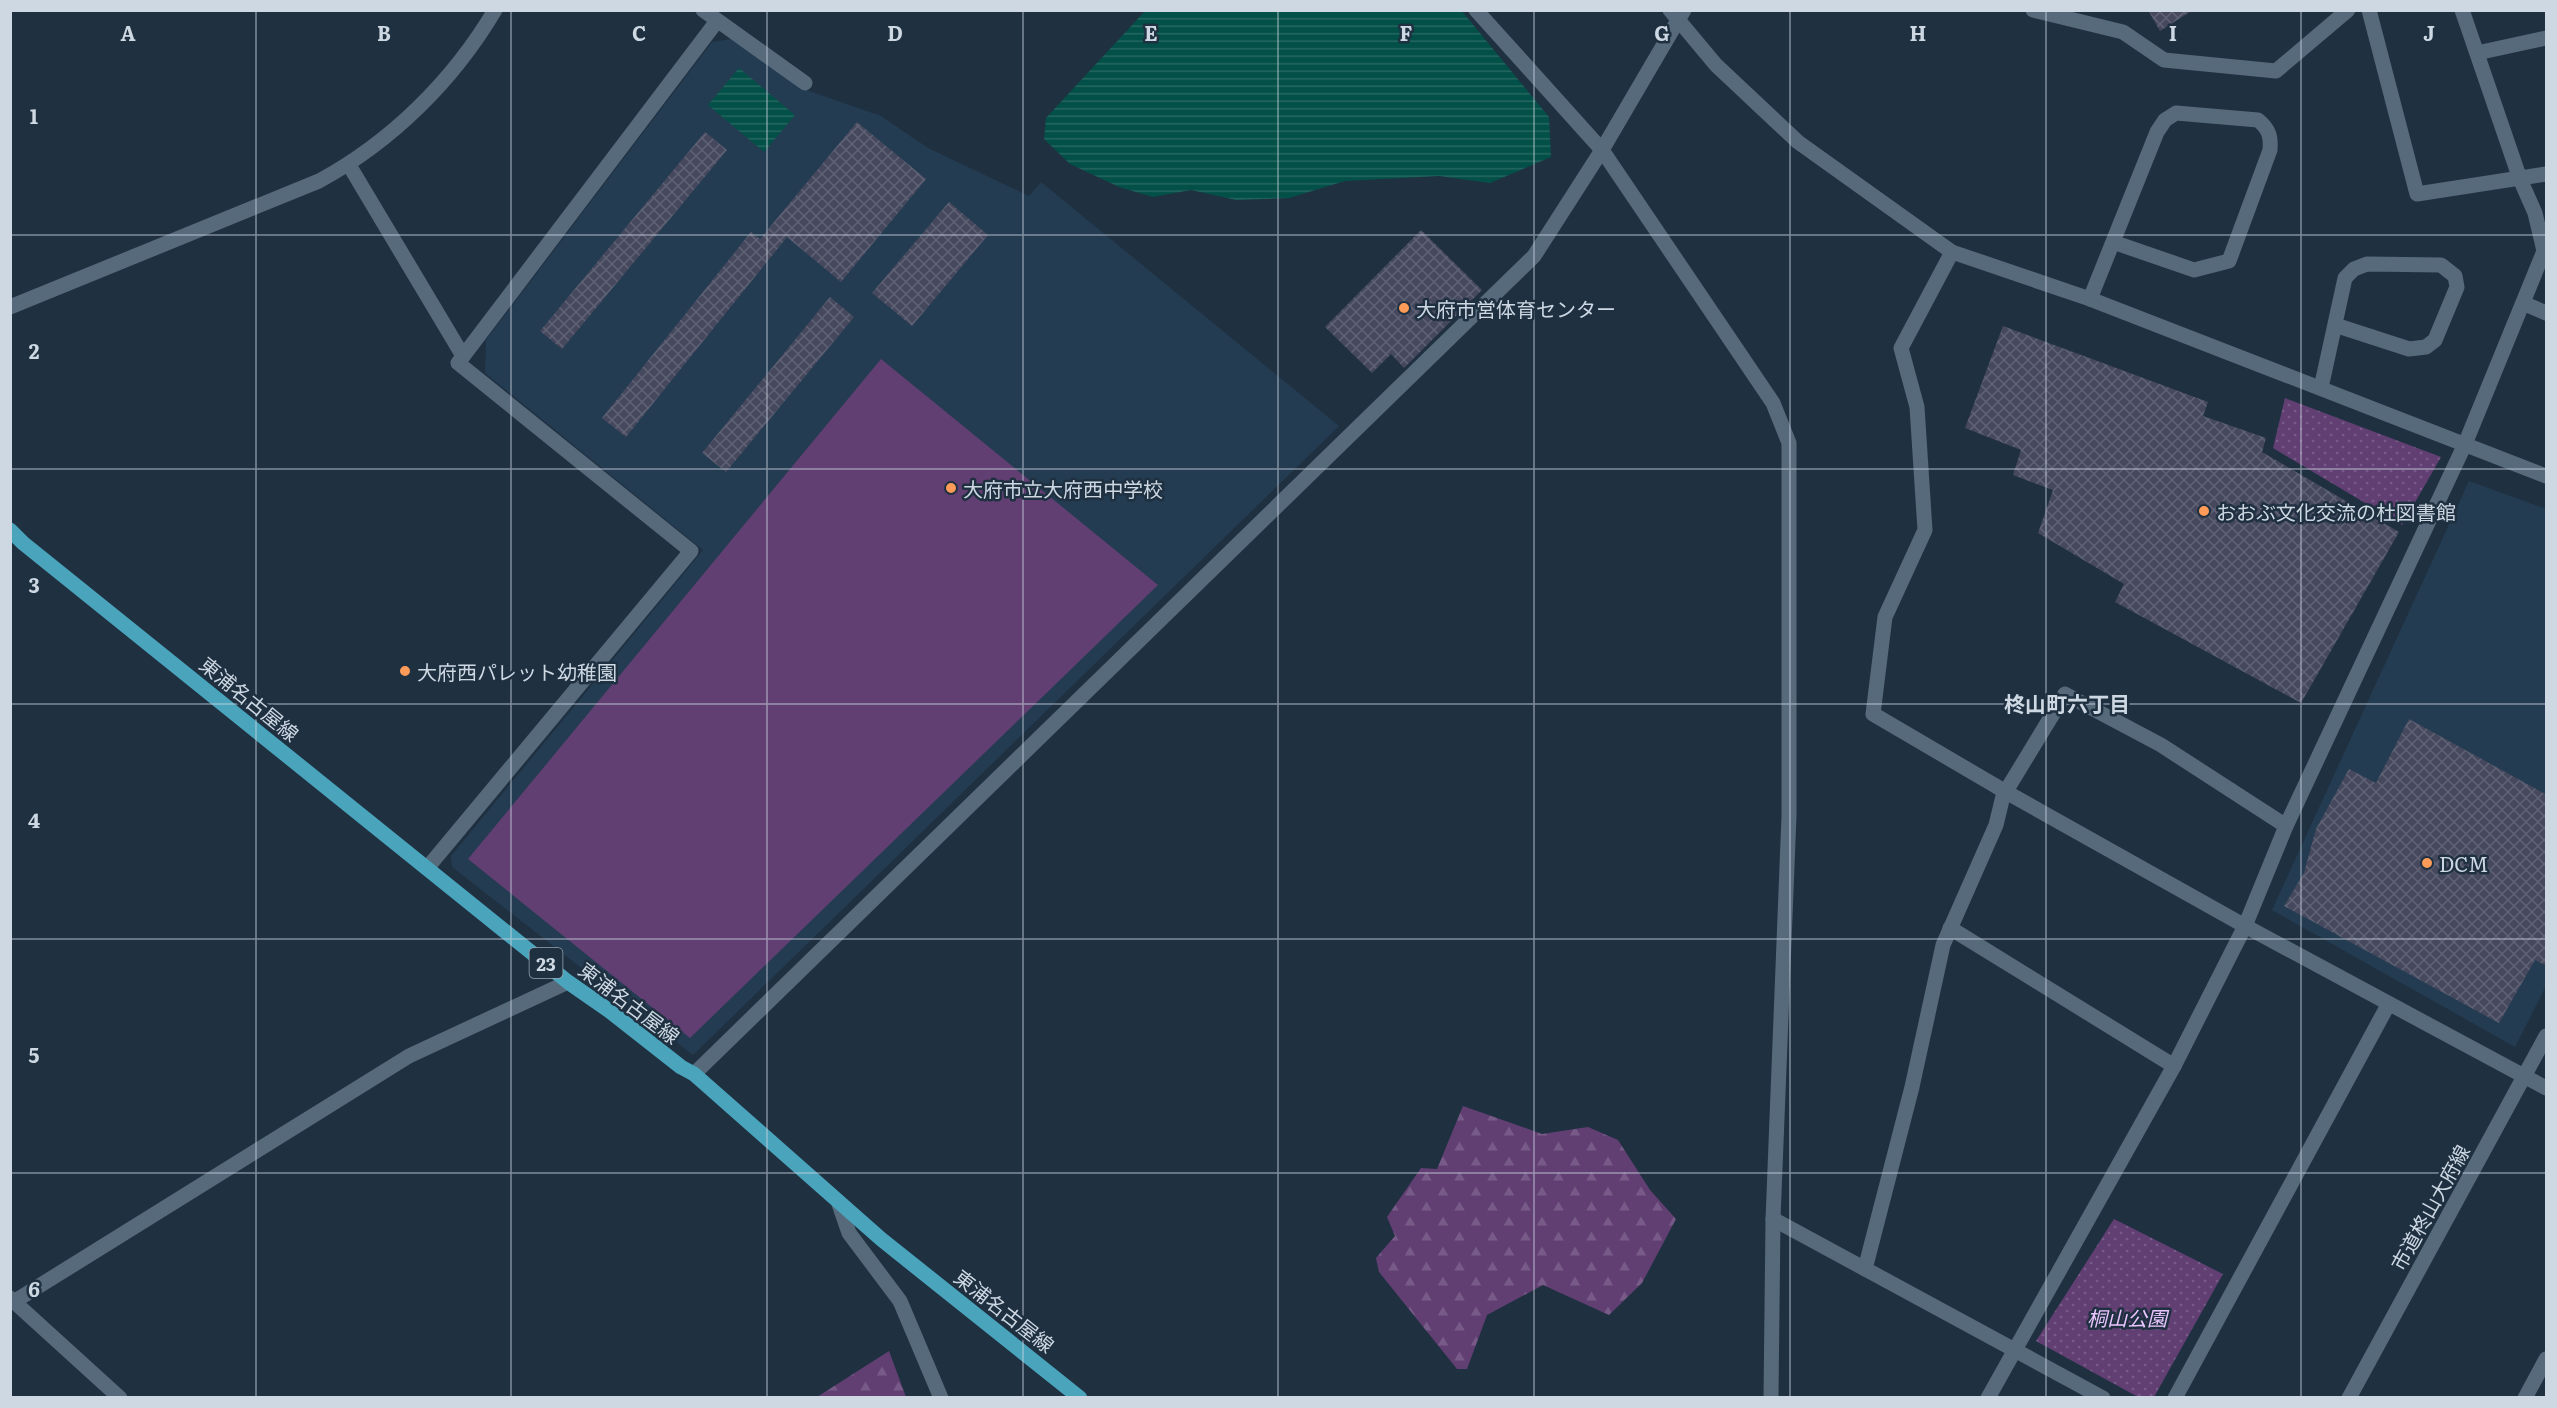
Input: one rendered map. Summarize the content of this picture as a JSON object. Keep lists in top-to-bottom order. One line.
{"streets":{"main road":["東浦名古屋線","23"],"street":["市道柊山大府線"]},"districts":["柊山町六丁目"],"parks":["桐山公園"],"places":["大府市営体育センター","大府市立大府西中学校","おおぶ文化交流の杜図書館","大府西パレット幼稚園","DCM"],"grid":{"columns":["A","B","C","D","E","F","G","H","I","J"],"rows":["1","2","3","4","5","6"]}}
